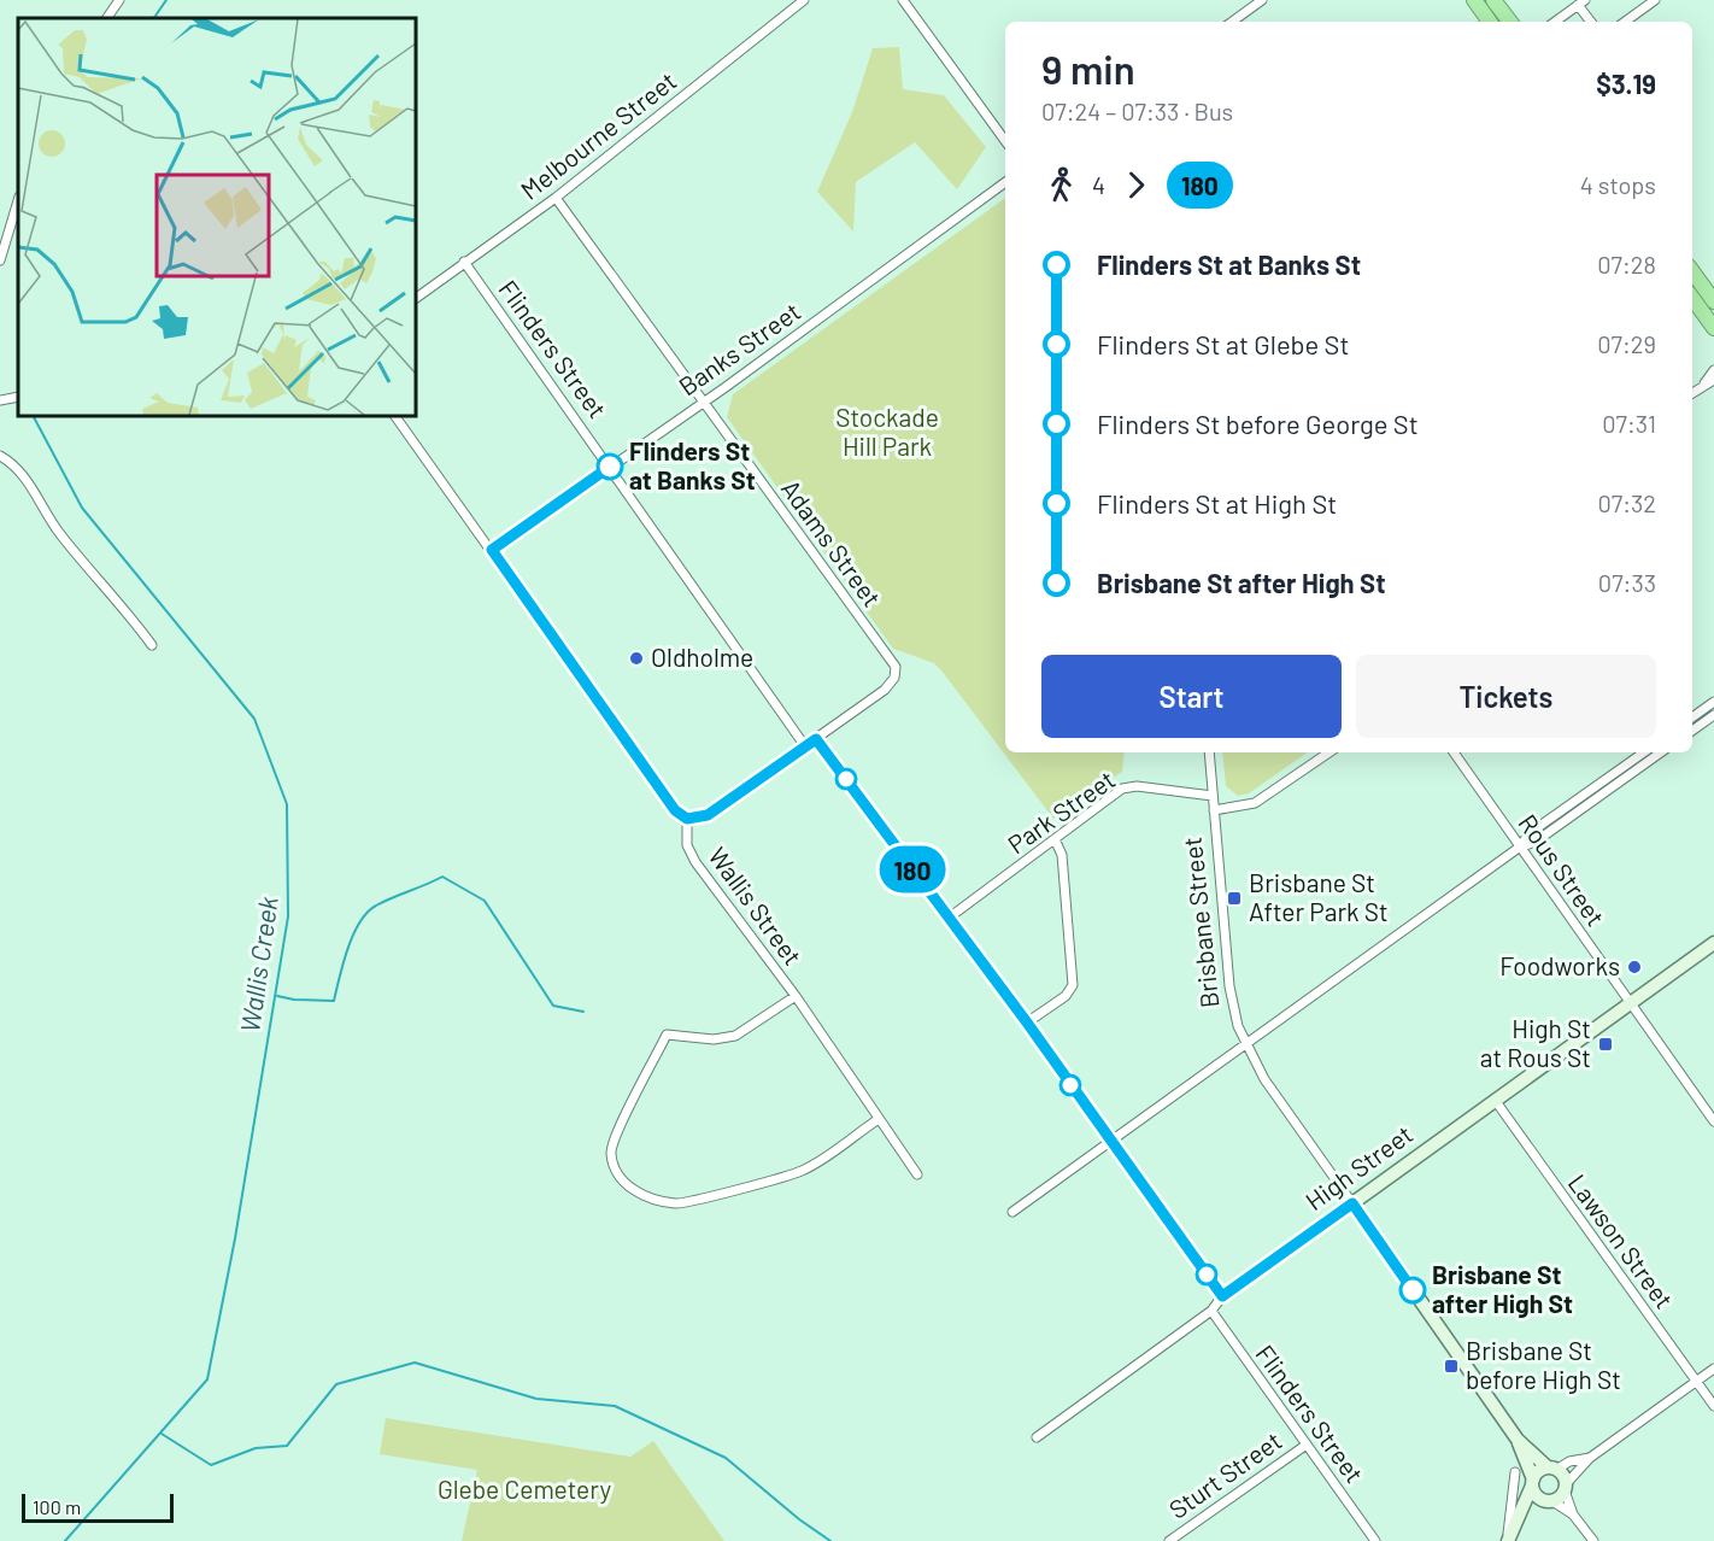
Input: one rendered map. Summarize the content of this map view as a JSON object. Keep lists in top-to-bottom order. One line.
{"streets":{"main road":["Brisbane Street","High Street"],"street":["Melbourne Street","Flinders Street","Banks Street","Adams Street","Park Street","Rous Street","Wallis Street","Lawson Street","Sturt Street"]},"crossings":[["Melbourne Street","Flinders Street"],["Melbourne Street","Adams Street"],["Flinders Street","Banks Street"],["Flinders Street","High Street"],["Flinders Street","Sturt Street"],["Banks Street","Adams Street"],["Park Street","Brisbane Street"],["Rous Street","High Street"],["Brisbane Street","High Street"],["High Street","Lawson Street"]],"water":["Wallis Creek"],"parks":["Stockade Hill Park","Glebe Cemetery"],"places":{"other":["Flinders St at Banks St","Oldholme","Foodworks","Brisbane St after High St"],"transit":["Brisbane St After Park St","High St at Rous St","Brisbane St before High St"]},"lines":["bus line 180"],"scale_bar":"100 m","page":{"on_map":"180","heading":["9 min","07:24 – 07:33 · Bus","$3.19"],"legs":["4","180","4 stops"],"list":[{"name":"Flinders St at Banks St","value":"07:28"},{"name":"Flinders St at Glebe St","value":"07:29"},{"name":"Flinders St before George St","value":"07:31"},{"name":"Flinders St at High St","value":"07:32"},{"name":"Brisbane St after High St","value":"07:33"}],"buttons":["Start","Tickets"],"scale":"100 m"}}
